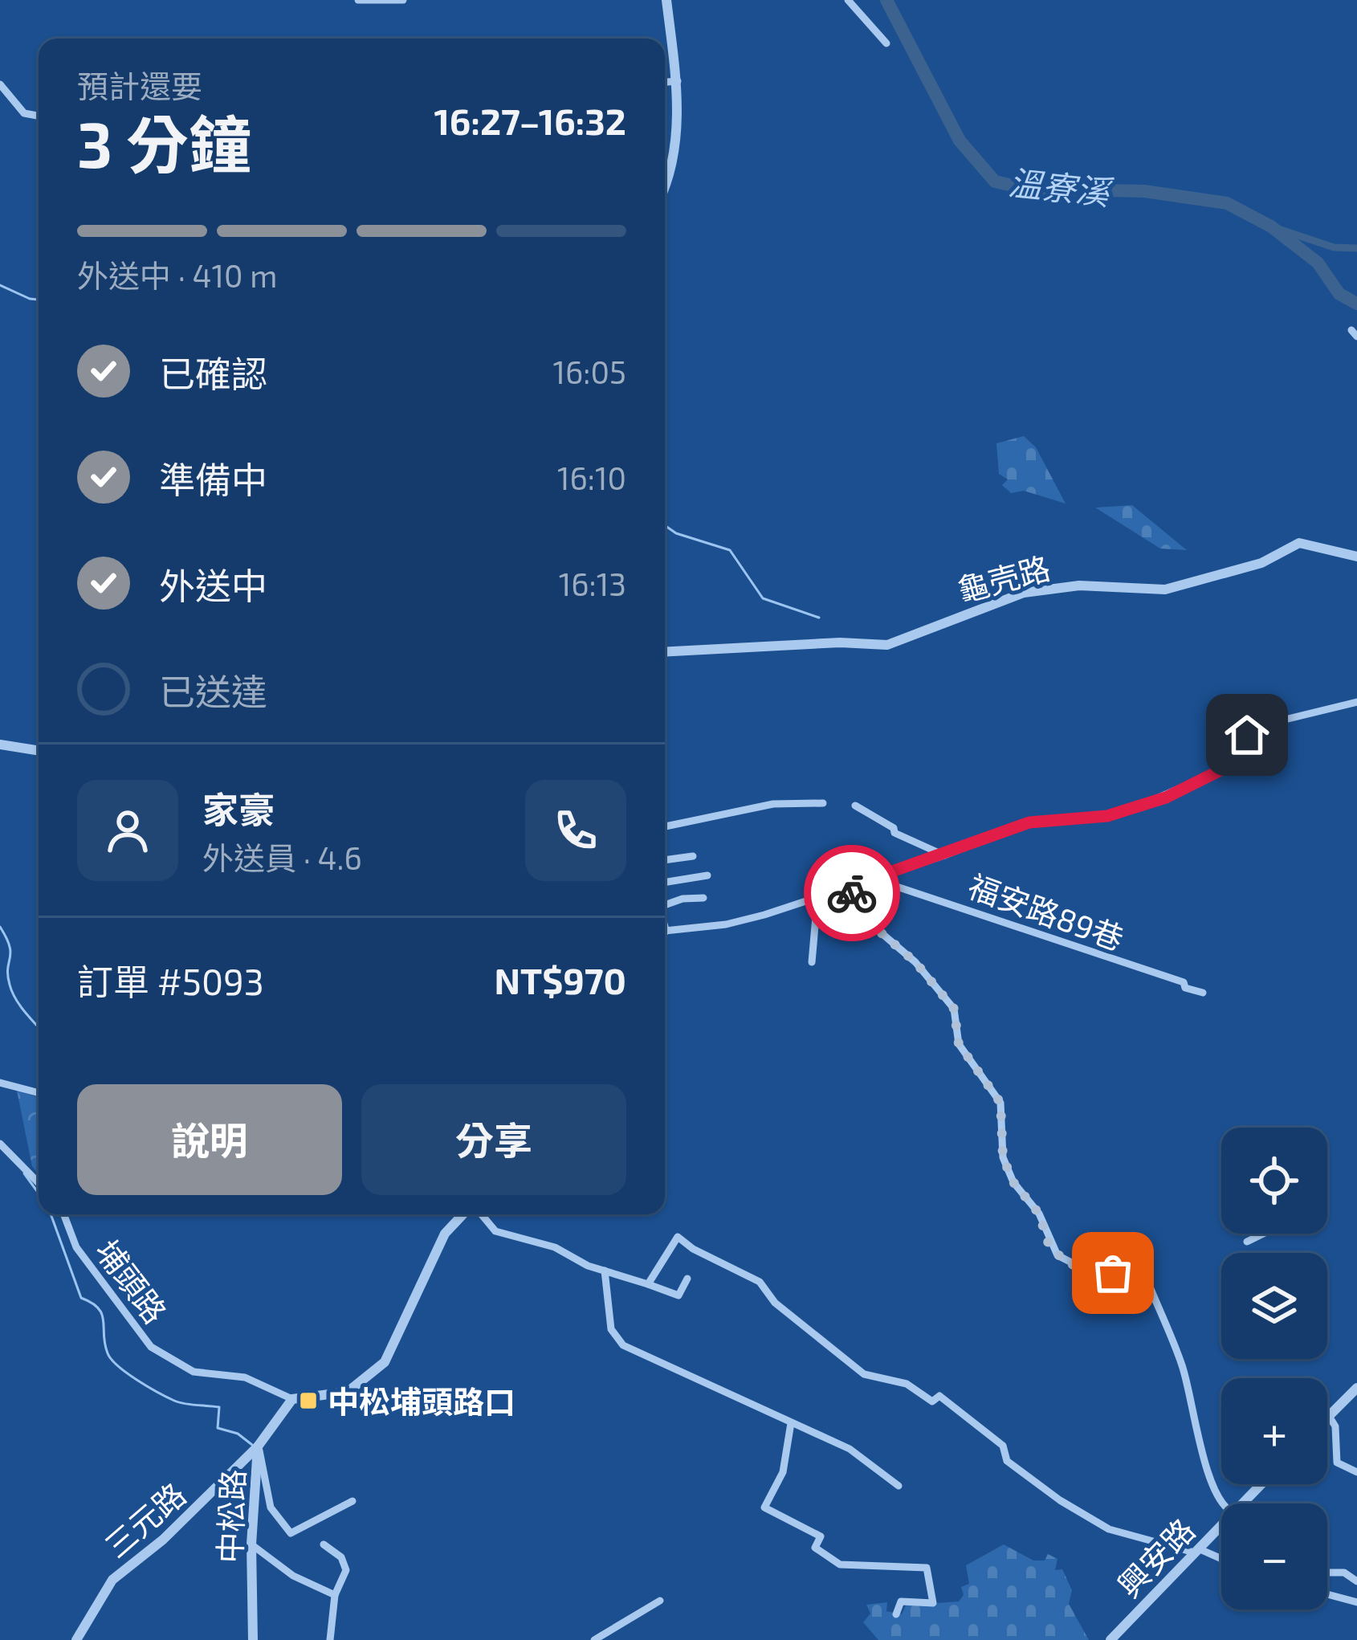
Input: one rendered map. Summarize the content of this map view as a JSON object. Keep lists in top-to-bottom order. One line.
{"streets":{"street":["龜壳路","福安路89巷","埔頭路","中松路","三元路","興安路"]},"crossings":[["埔頭路","中松路"],["中松路","三元路"]],"water":["溫寮溪"],"places":{"transit":["中松埔頭路口"]},"page":{"heading":["3 分鐘","預計還要","16:27–16:32"],"panel":["家豪","外送員 · 4.6","訂單 #5093","NT$970"],"bar":"外送中 · 410 m","list":[["已確認","16:05"],["準備中","16:10"],["外送中","16:13"],"已送達"],"buttons":["說明","分享"],"map_buttons":["+","−"]}}
